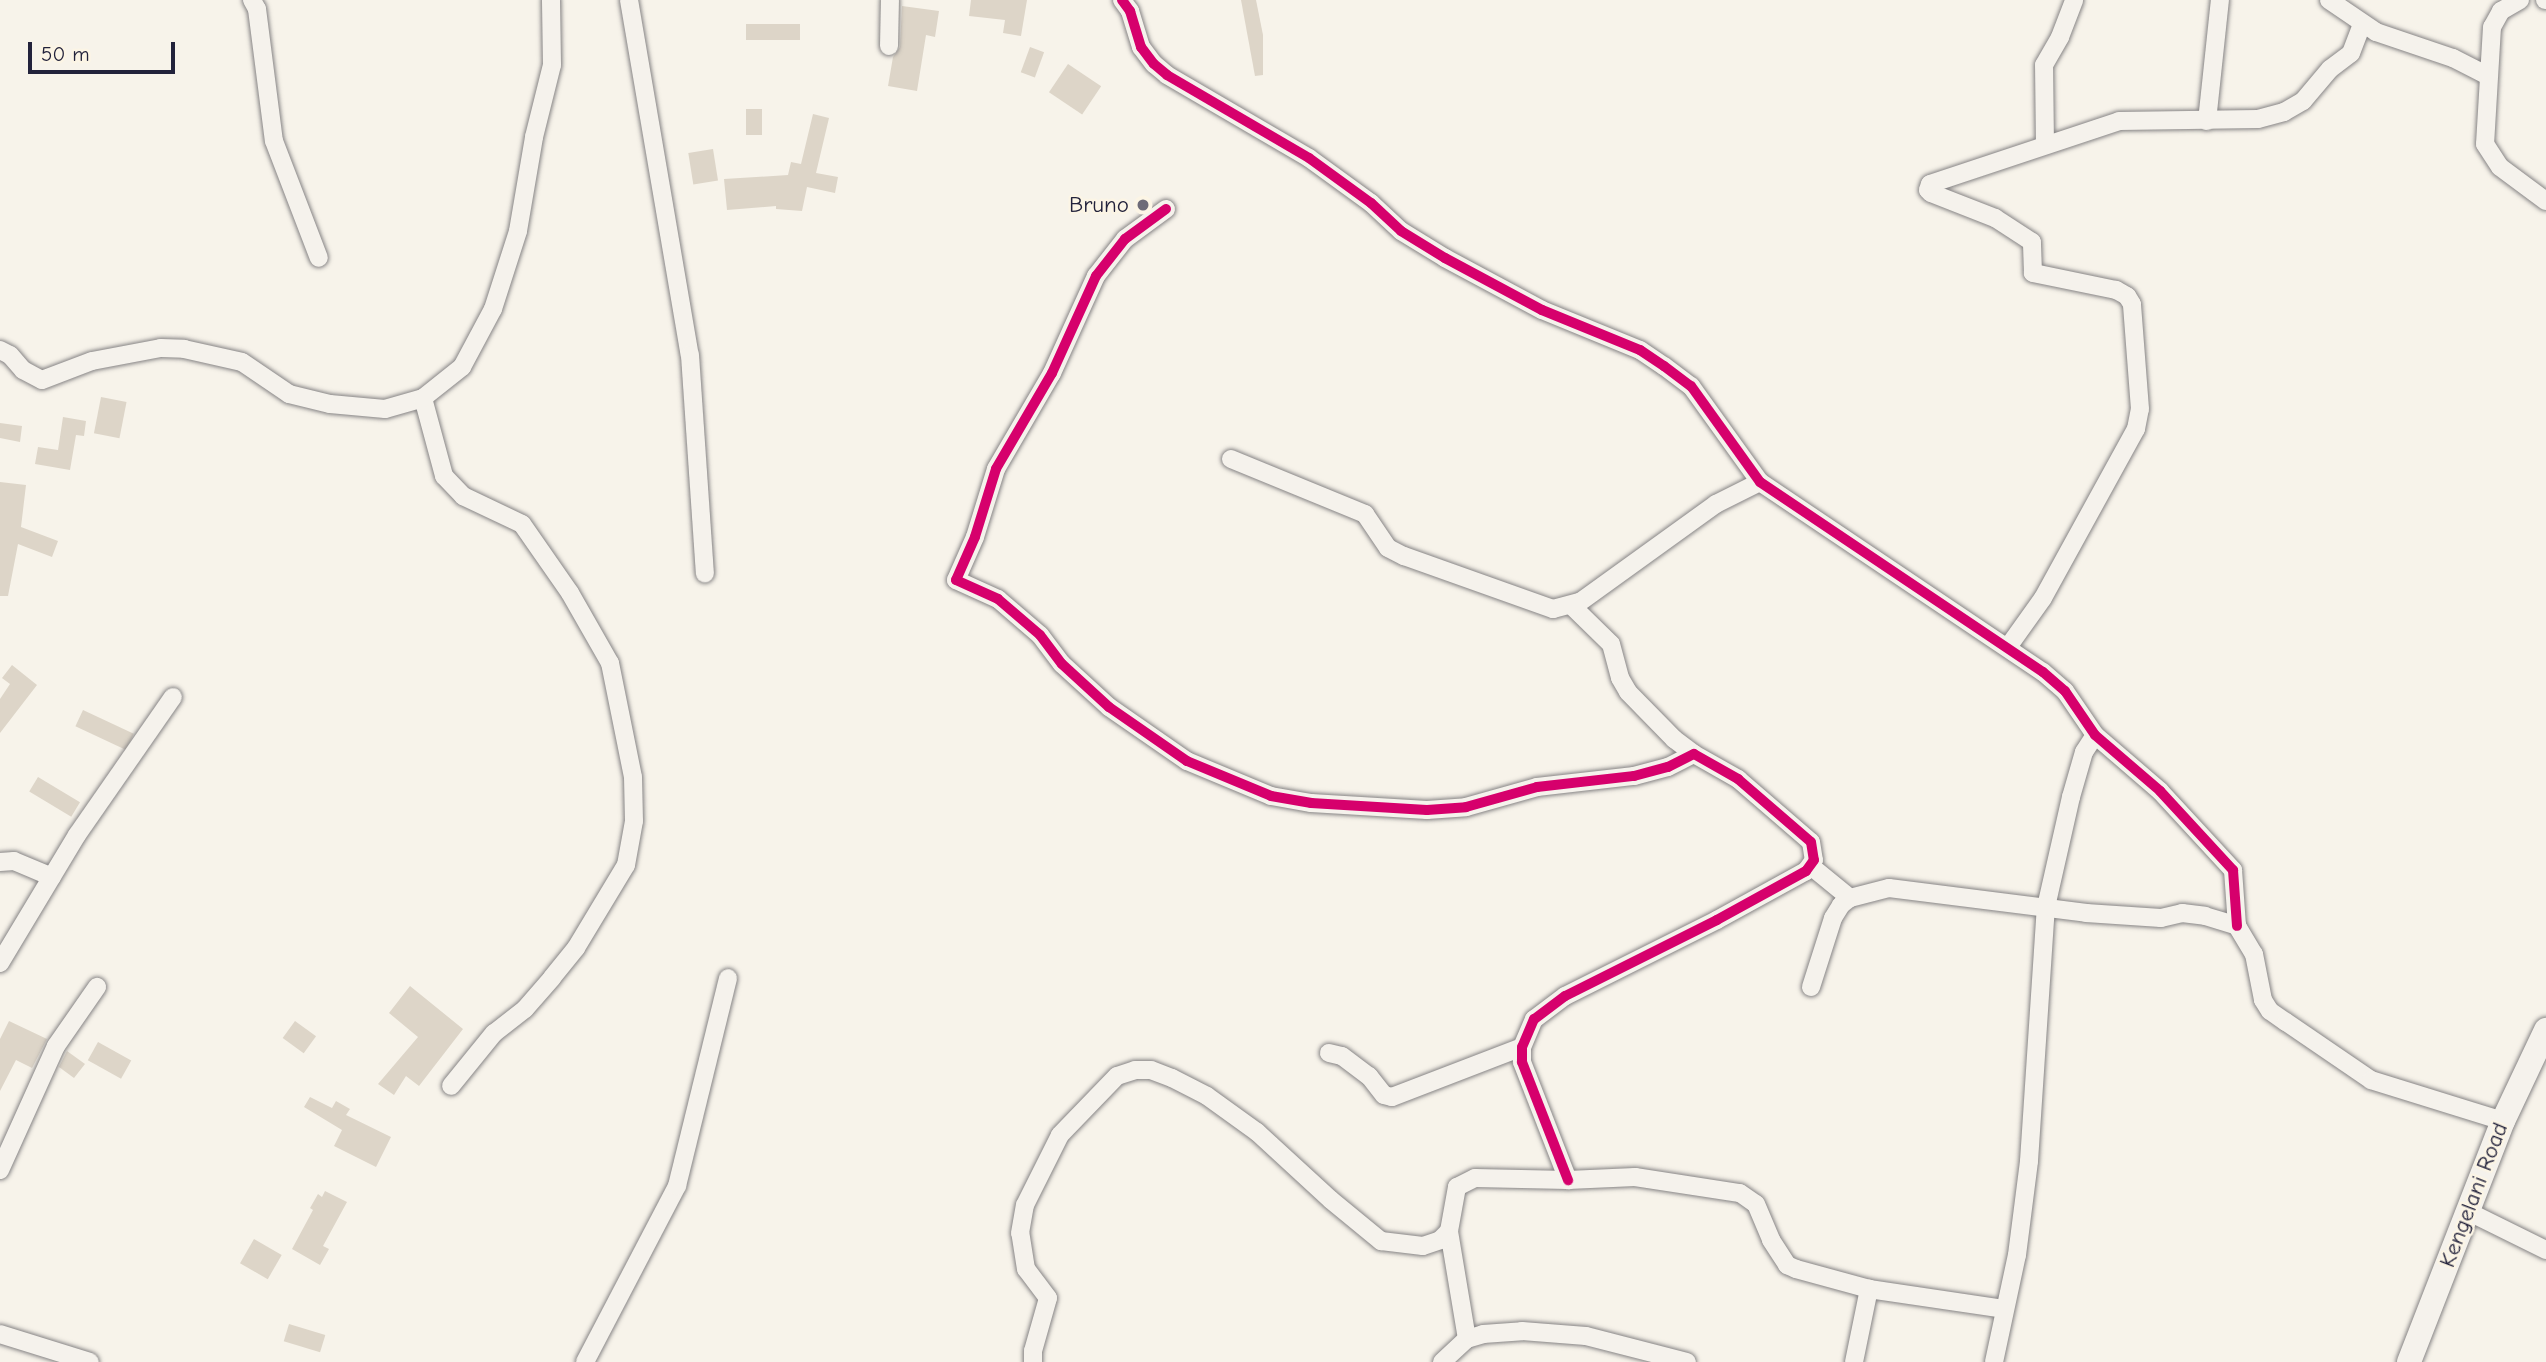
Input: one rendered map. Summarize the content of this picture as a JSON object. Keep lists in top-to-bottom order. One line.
{"streets":{"main road":["Kengelani Road"]},"places":["Bruno"],"scale_bar":"50 m"}
